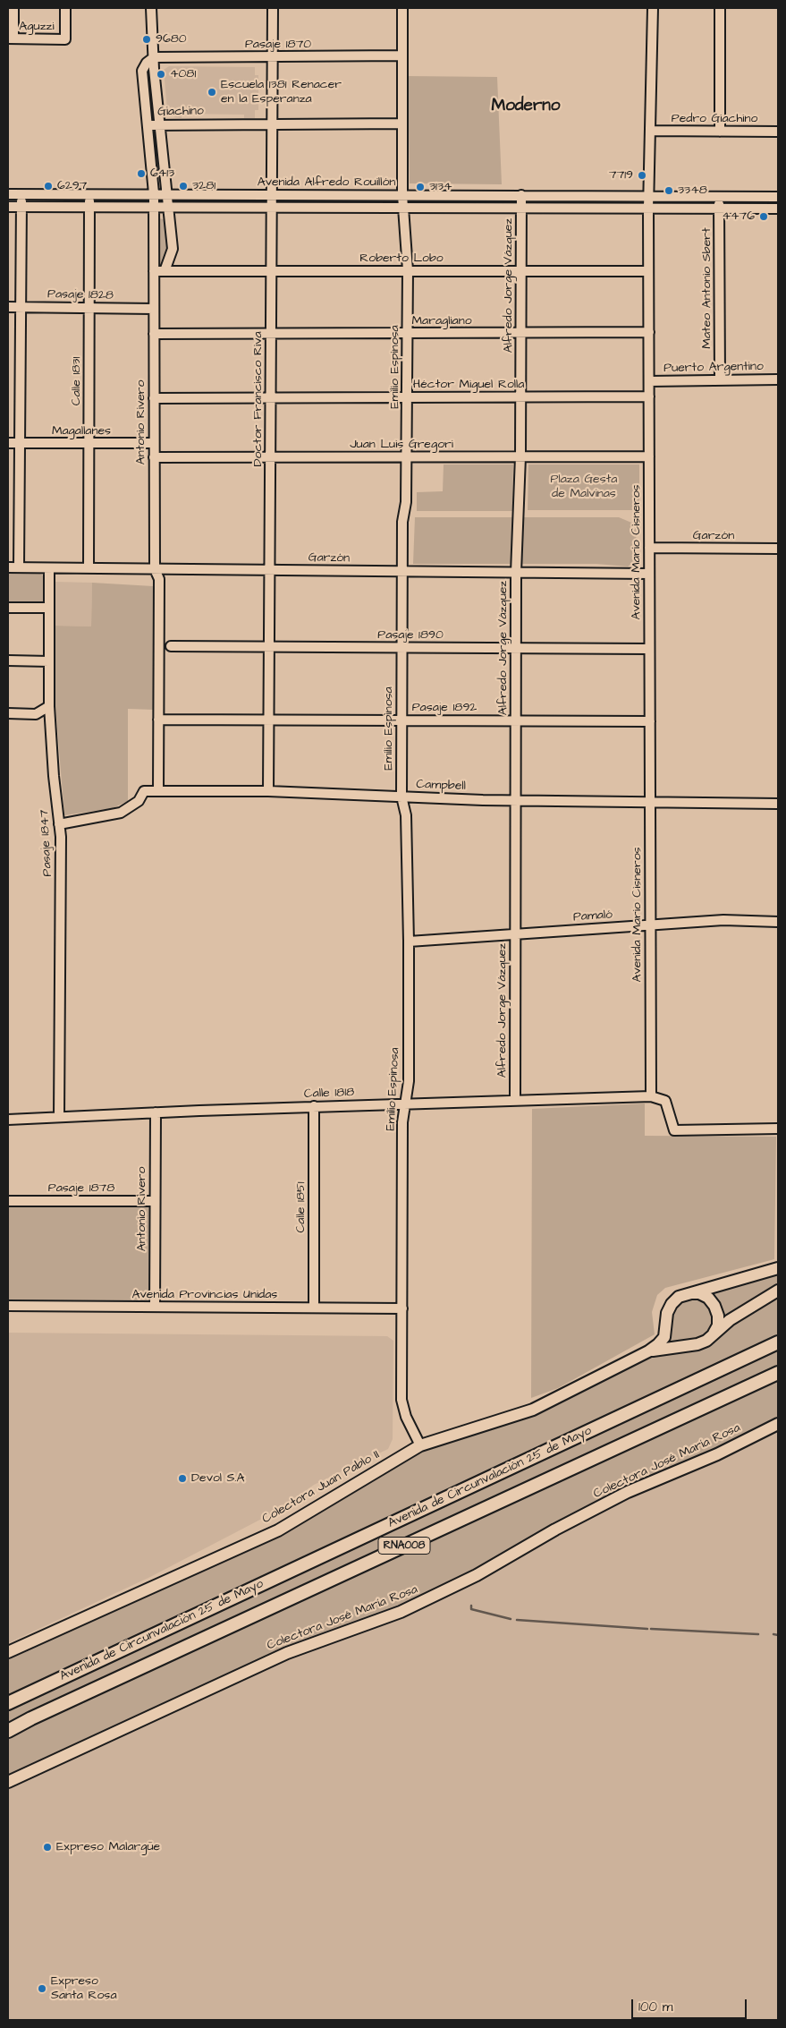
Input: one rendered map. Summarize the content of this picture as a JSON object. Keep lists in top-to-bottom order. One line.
{"streets":{"highway":["Avenida de Circunvalación 25 de Mayo","RNA008"],"main road":["Colectora José María Rosa","Colectora Juan Pablo II"],"street":["Aguzzi","Pasaje 1870","Giachino","Pedro Giachino","Avenida Alfredo Rouillón","Roberto Lobo","Alfredo Jorge Vázquez","Mateo Antonio Sbert","Pasaje 1828","Maragliano","Emilio Espinosa","Puerto Argentino","Calle 1831","Héctor Miguel Rolla","Doctor Francisco Riva","Antonio Rivero","Magallanes","Juan Luis Gregori","Garzón","Avenida Mario Cisneros","Pasaje 1890","Pasaje 1892","Campbell","Pasaje 1847","Pamaló","Calle 1818","Pasaje 1878","Calle 1851","Avenida Provincias Unidas"]},"crossings":[["Pasaje 1870","Emilio Espinosa"],["Pasaje 1870","Doctor Francisco Riva"],["Pasaje 1870","Antonio Rivero"],["Giachino","Emilio Espinosa"],["Giachino","Doctor Francisco Riva"],["Giachino","Antonio Rivero"],["Pedro Giachino","Avenida Mario Cisneros"],["Avenida Alfredo Rouillón","Alfredo Jorge Vázquez"],["Avenida Alfredo Rouillón","Mateo Antonio Sbert"],["Avenida Alfredo Rouillón","Emilio Espinosa"],["Avenida Alfredo Rouillón","Calle 1831"],["Avenida Alfredo Rouillón","Doctor Francisco Riva"],["Avenida Alfredo Rouillón","Antonio Rivero"],["Avenida Alfredo Rouillón","Avenida Mario Cisneros"],["Roberto Lobo","Alfredo Jorge Vázquez"],["Roberto Lobo","Emilio Espinosa"],["Roberto Lobo","Doctor Francisco Riva"],["Roberto Lobo","Antonio Rivero"],["Roberto Lobo","Avenida Mario Cisneros"],["Alfredo Jorge Vázquez","Maragliano"],["Alfredo Jorge Vázquez","Héctor Miguel Rolla"],["Alfredo Jorge Vázquez","Juan Luis Gregori"],["Alfredo Jorge Vázquez","Garzón"],["Alfredo Jorge Vázquez","Pasaje 1890"],["Alfredo Jorge Vázquez","Pasaje 1892"],["Alfredo Jorge Vázquez","Campbell"],["Alfredo Jorge Vázquez","Pamaló"],["Alfredo Jorge Vázquez","Calle 1818"],["Mateo Antonio Sbert","Puerto Argentino"],["Pasaje 1828","Calle 1831"],["Pasaje 1828","Antonio Rivero"],["Maragliano","Emilio Espinosa"],["Maragliano","Doctor Francisco Riva"],["Maragliano","Antonio Rivero"],["Maragliano","Avenida Mario Cisneros"],["Emilio Espinosa","Héctor Miguel Rolla"],["Emilio Espinosa","Juan Luis Gregori"],["Emilio Espinosa","Garzón"],["Emilio Espinosa","Pasaje 1890"],["Emilio Espinosa","Pasaje 1892"],["Emilio Espinosa","Campbell"],["Emilio Espinosa","Pamaló"],["Emilio Espinosa","Calle 1818"],["Emilio Espinosa","Avenida Provincias Unidas"],["Emilio Espinosa","Colectora Juan Pablo II"],["Puerto Argentino","Avenida Mario Cisneros"],["Calle 1831","Magallanes"],["Calle 1831","Garzón"],["Héctor Miguel Rolla","Doctor Francisco Riva"],["Héctor Miguel Rolla","Antonio Rivero"],["Héctor Miguel Rolla","Avenida Mario Cisneros"],["Doctor Francisco Riva","Juan Luis Gregori"],["Doctor Francisco Riva","Garzón"],["Doctor Francisco Riva","Pasaje 1890"],["Doctor Francisco Riva","Pasaje 1892"],["Doctor Francisco Riva","Campbell"],["Antonio Rivero","Magallanes"],["Antonio Rivero","Juan Luis Gregori"],["Antonio Rivero","Garzón"],["Antonio Rivero","Pasaje 1892"],["Antonio Rivero","Campbell"],["Antonio Rivero","Calle 1818"],["Antonio Rivero","Pasaje 1878"],["Antonio Rivero","Avenida Provincias Unidas"],["Juan Luis Gregori","Avenida Mario Cisneros"],["Garzón","Avenida Mario Cisneros"],["Garzón","Pasaje 1847"],["Avenida Mario Cisneros","Pasaje 1890"],["Avenida Mario Cisneros","Pasaje 1892"],["Avenida Mario Cisneros","Campbell"],["Avenida Mario Cisneros","Pamaló"],["Avenida Mario Cisneros","Calle 1818"],["Campbell","Pasaje 1847"],["Pasaje 1847","Calle 1818"],["Calle 1818","Calle 1851"],["Calle 1851","Avenida Provincias Unidas"]],"districts":["Moderno"],"parks":["Plaza Gesta de Malvinas"],"places":["9680","4081","Escuela 1381 Renacer en la Esperanza","6413","7719","6297","3281","3134","3348","4476","Devol S.A","Expreso Malargüe","Expreso Santa Rosa"],"scale_bar":"100 m"}
